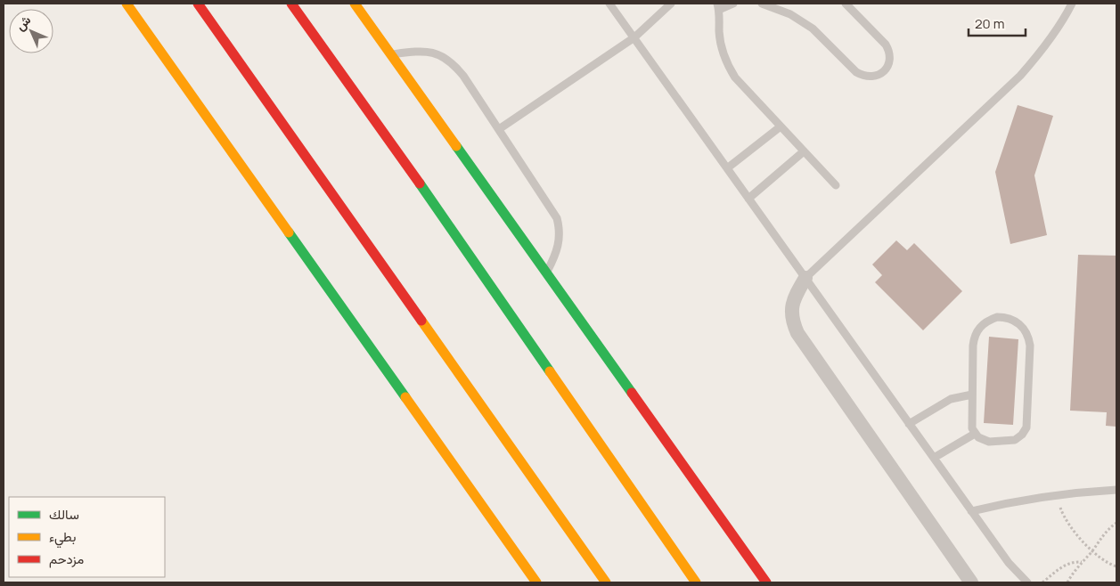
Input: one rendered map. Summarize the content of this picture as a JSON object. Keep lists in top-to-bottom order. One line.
{"legend":["سالك","بطيء","مزدحم"],"scale_bar":"20 m","north":"top left"}
